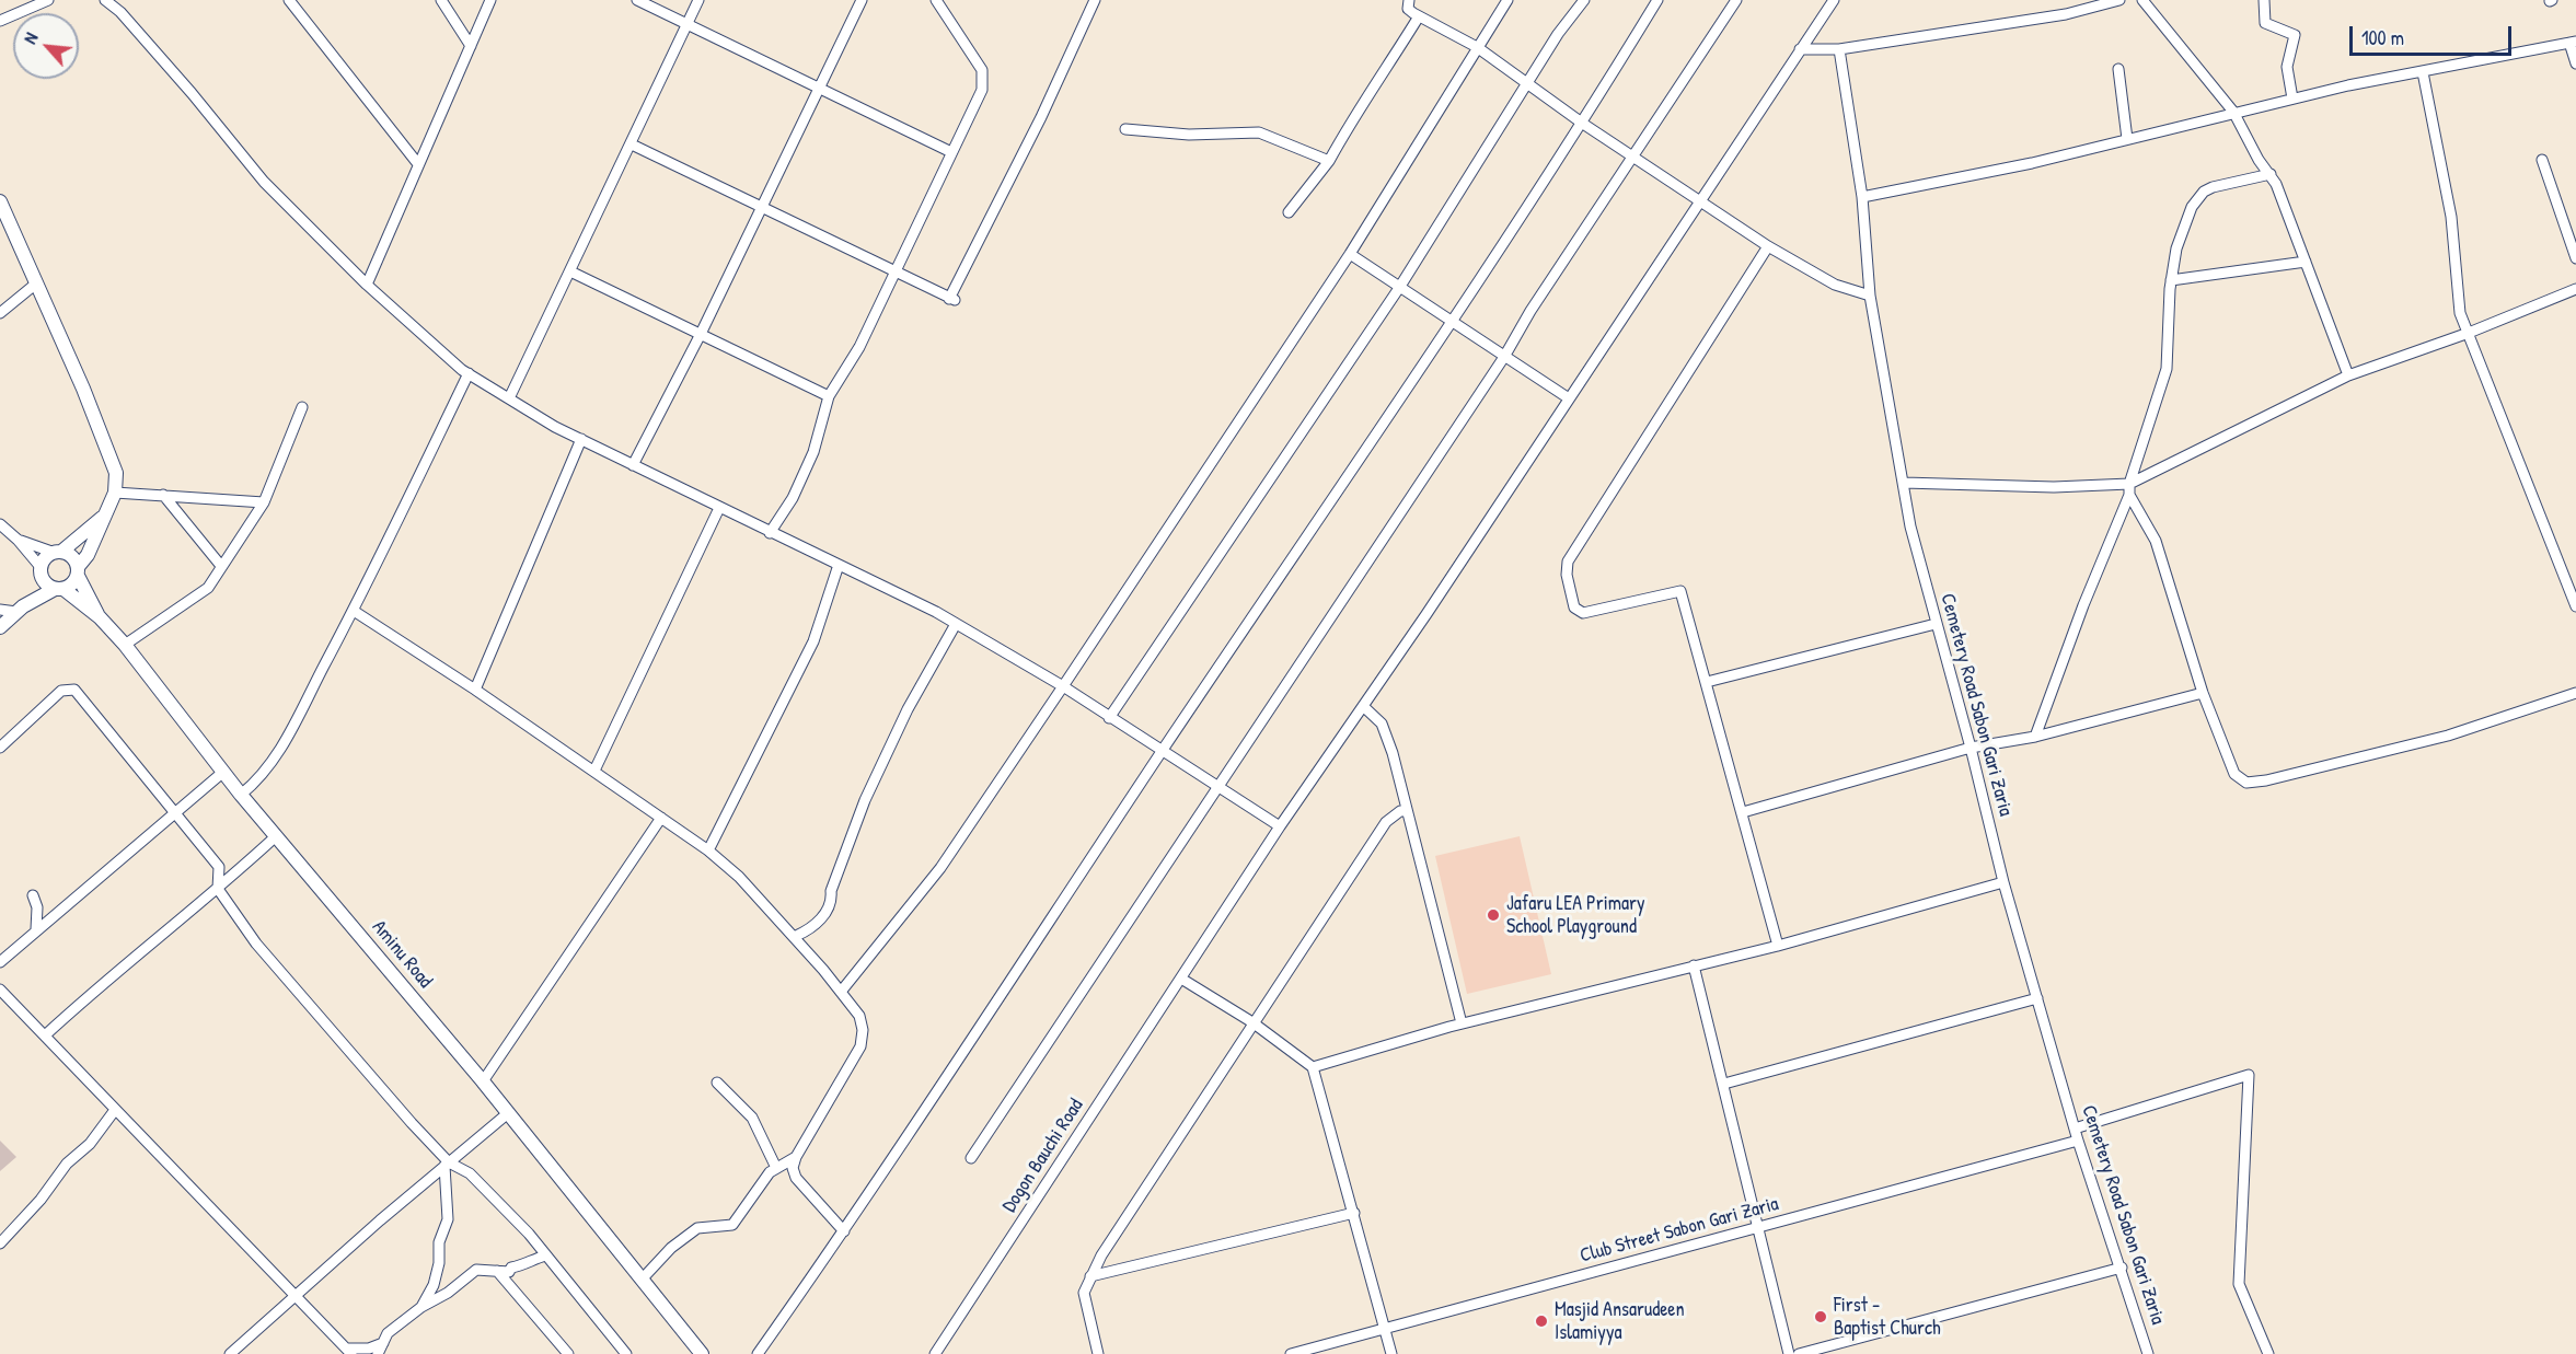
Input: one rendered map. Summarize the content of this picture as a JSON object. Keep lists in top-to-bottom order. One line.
{"streets":{"street":["Cemetery Road Sabon Gari Zaria","Aminu Road","Dogon Bauchi Road","Club Street Sabon Gari Zaria"]},"crossings":[["Cemetery Road Sabon Gari Zaria","Club Street Sabon Gari Zaria"]],"places":["Jafaru LEA Primary School Playground","First - Baptist Church","Masjid Ansarudeen Islamiyya"],"scale_bar":"100 m","north":"top left"}
